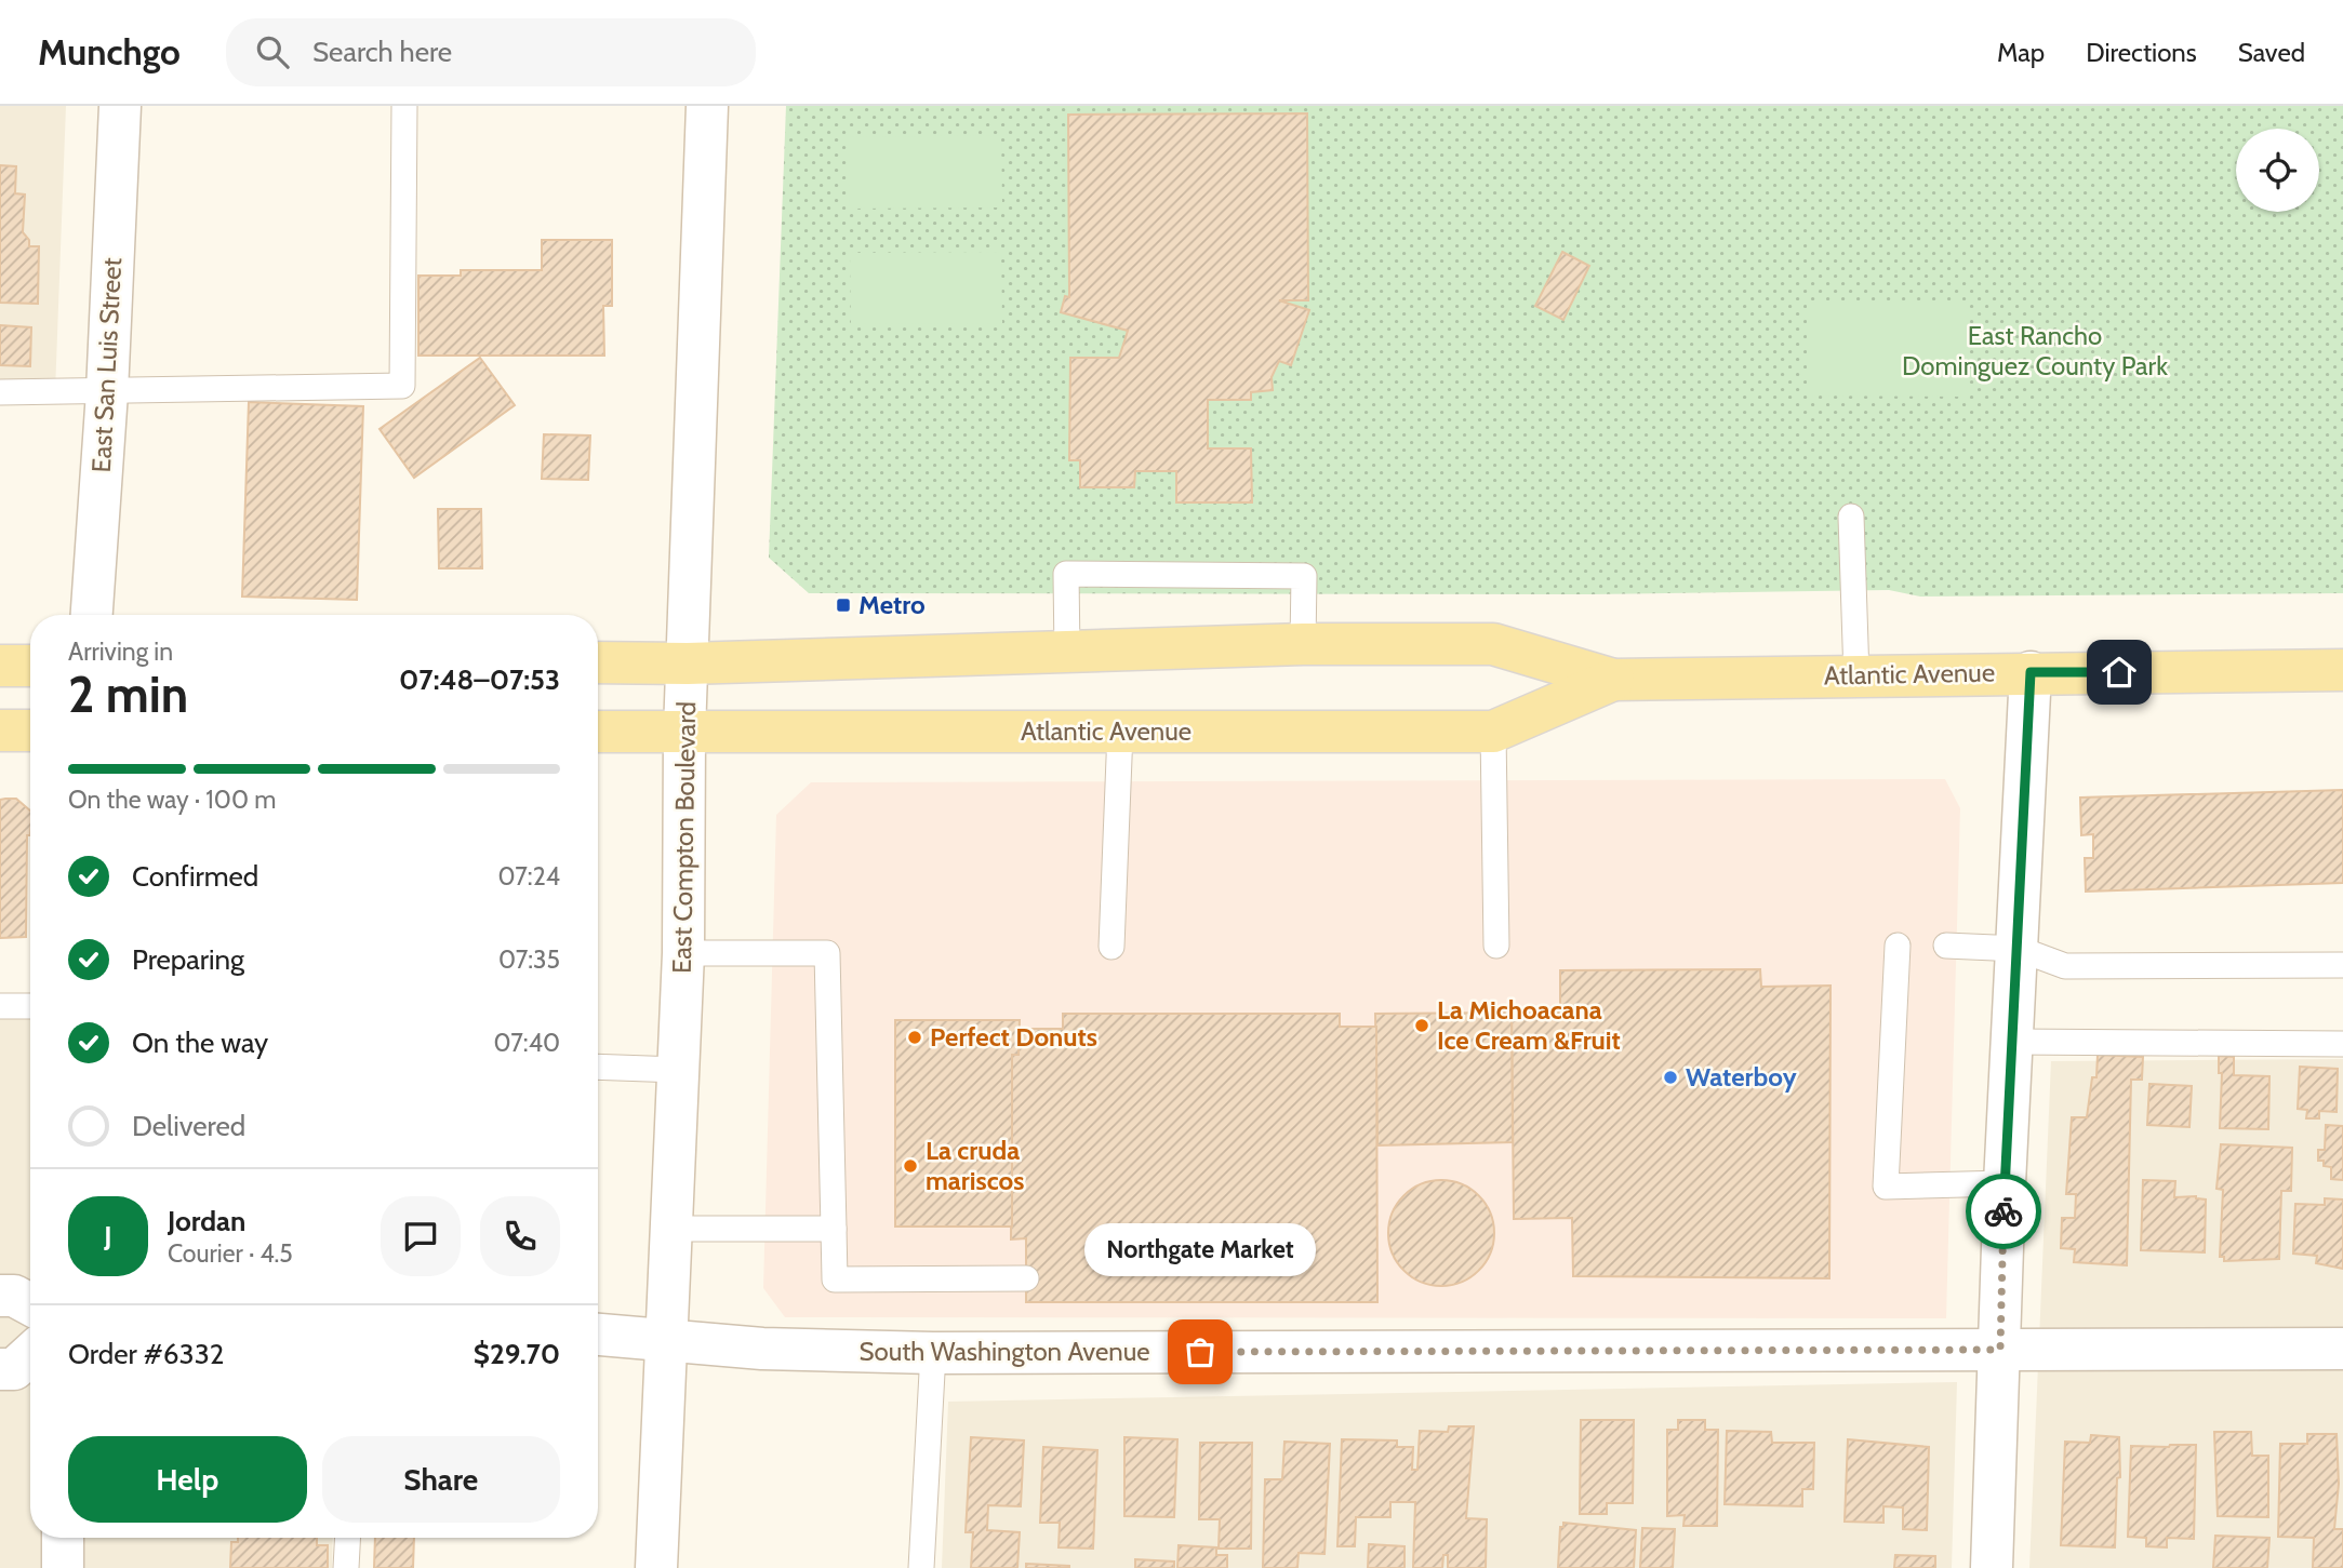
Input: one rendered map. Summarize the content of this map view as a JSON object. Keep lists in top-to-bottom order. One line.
{"streets":{"main road":["Atlantic Avenue"],"street":["East San Luis Street","East Compton Boulevard","South Washington Avenue"]},"crossings":[["Atlantic Avenue","East Compton Boulevard"],["East Compton Boulevard","South Washington Avenue"]],"parks":["East Rancho Dominguez County Park"],"places":{"transit":["Metro"],"other":["La Michoacana Ice Cream &Fruit","Perfect Donuts","Waterboy","La cruda mariscos","Northgate Market"]},"page":{"header":"Munchgo","search":"Search here","nav":["Map","Directions","Saved"],"heading":["2 min","Arriving in","07:48–07:53"],"panel":["Jordan","Courier · 4.5","Order #6332","$29.70"],"bar":"On the way · 100 m","list":[["Confirmed","07:24"],["Preparing","07:35"],["On the way","07:40"],"Delivered"],"round":"J","bubble":"Northgate Market","buttons":["Help","Share"]}}
